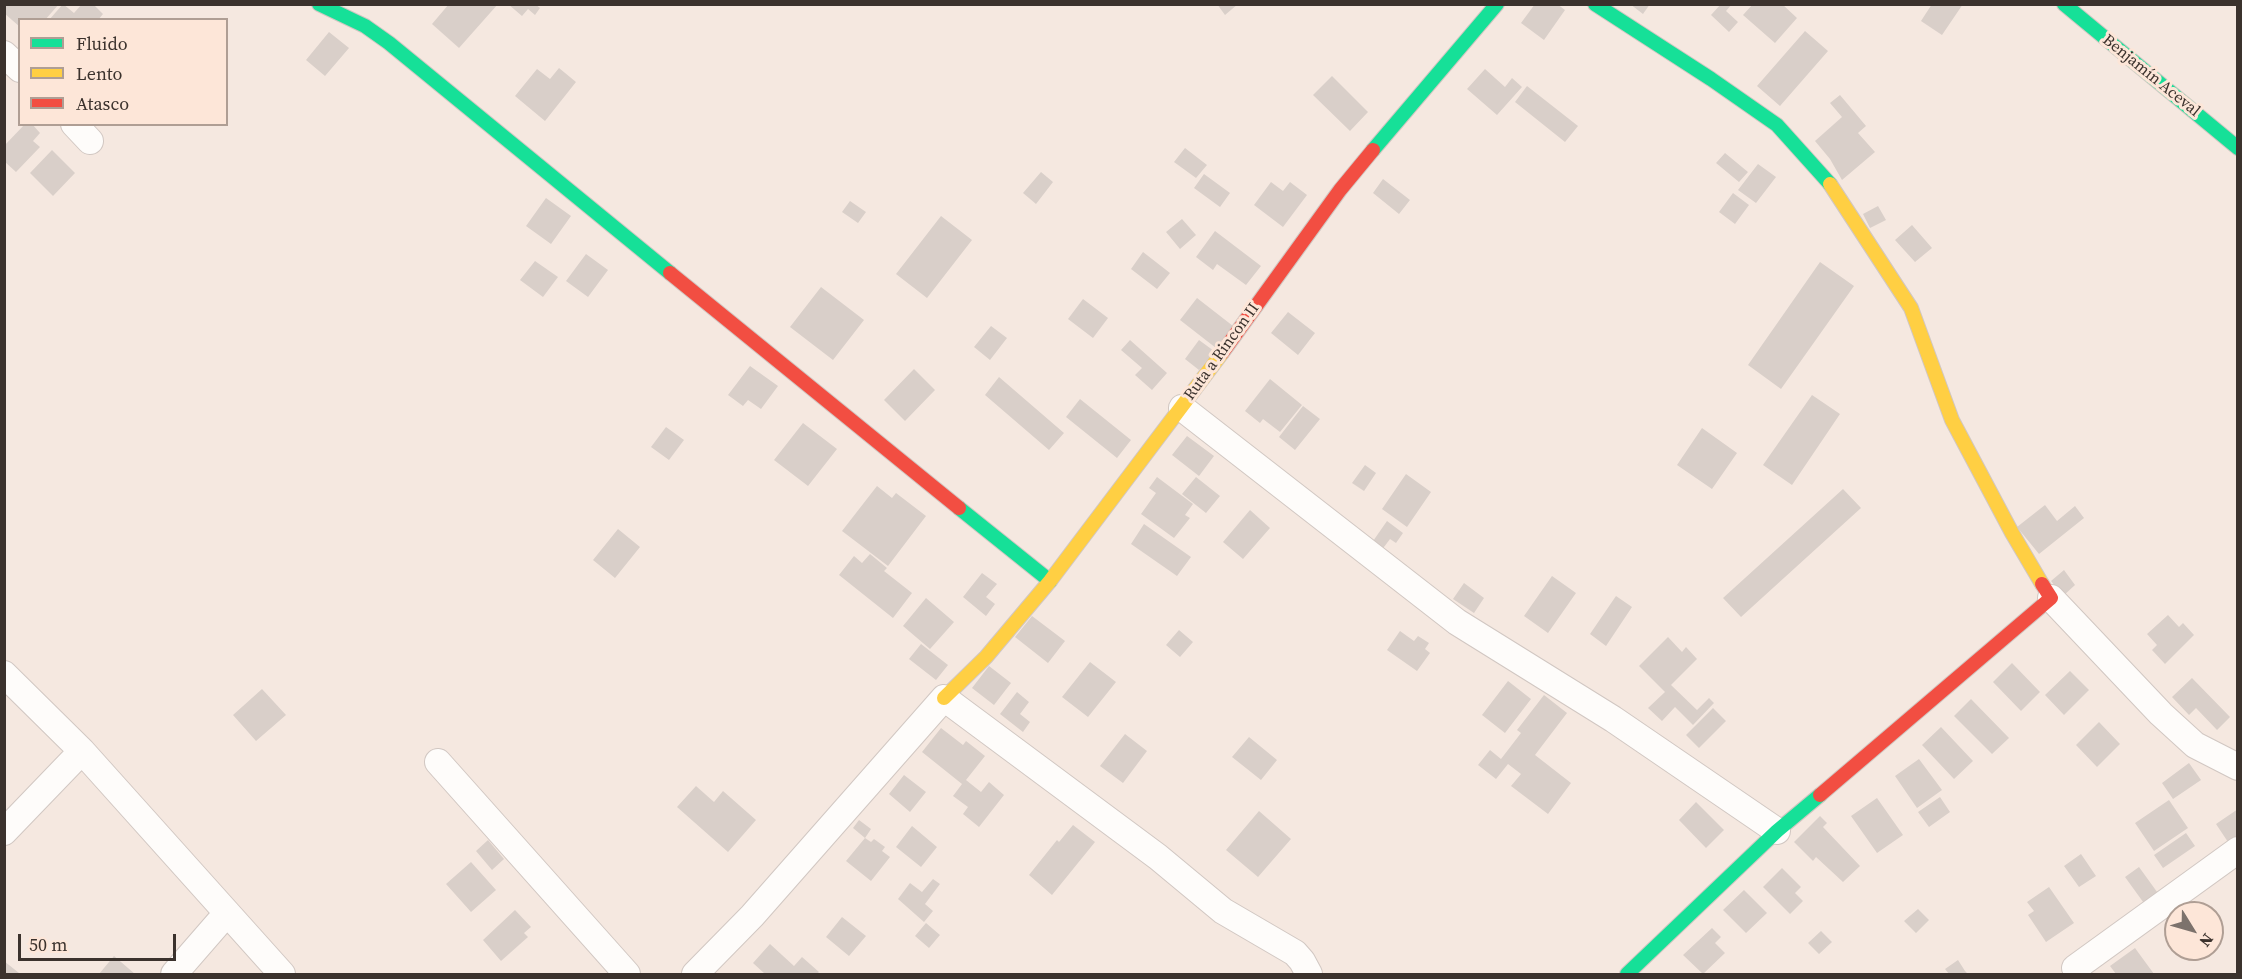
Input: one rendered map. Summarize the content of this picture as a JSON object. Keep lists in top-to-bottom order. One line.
{"streets":{"street":["Benjamín Aceval","Ruta a Rincon II"]},"legend":["Fluido","Lento","Atasco"],"scale_bar":"50 m","north":"bottom right"}
